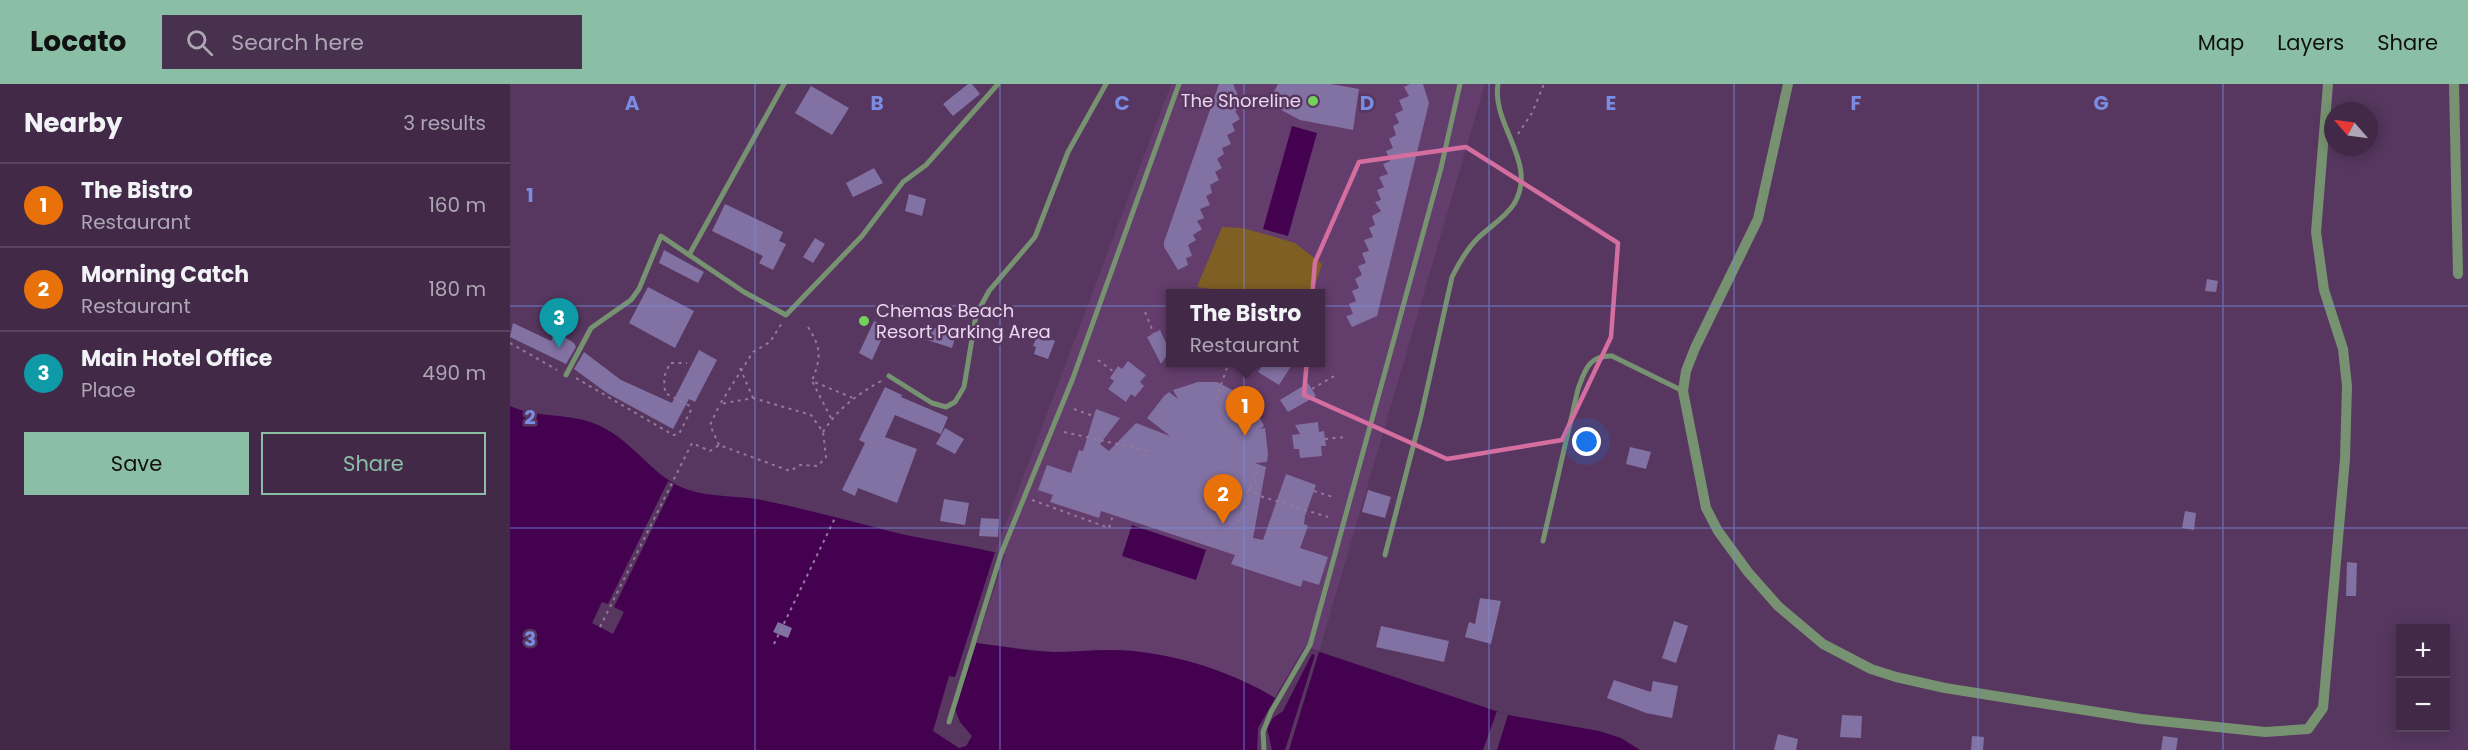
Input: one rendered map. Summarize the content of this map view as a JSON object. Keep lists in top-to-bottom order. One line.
{"places":["The Shoreline","Chemas Beach Resort Parking Area"],"north":"top left","page":{"header":"Locato","search":"Search here","nav":["Map","Layers","Share"],"heading":["Nearby","3 results"],"list":[{"mark":"1","name":"The Bistro","note":"Restaurant","value":"160 m"},{"mark":"2","name":"Morning Catch","note":"Restaurant","value":"180 m"},{"mark":"3","name":"Main Hotel Office","note":"Place","value":"490 m"}],"popup":["The Bistro","Restaurant"],"pins":["3","1","2"],"buttons":["Save","Share"],"map_buttons":["+","−"]},"grid":{"columns":["A","B","C","D","E","F","G"],"rows":["1","2","3"]}}
